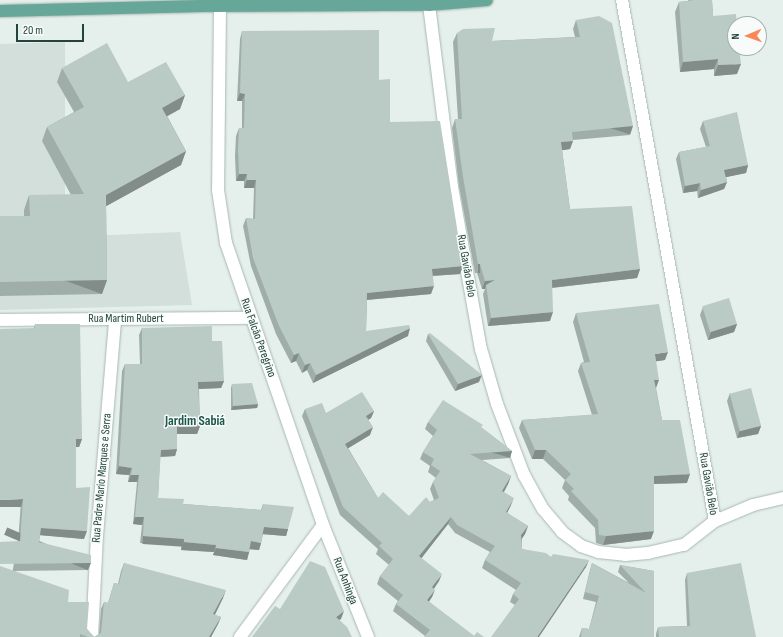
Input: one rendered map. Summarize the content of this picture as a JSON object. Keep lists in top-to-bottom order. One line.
{"streets":{"street":["Rua Gavião Belo","Rua Martim Rubert","Rua Falcão Peregrino","Rua Padre Mario Marques e Serra","Rua Anhinga"]},"crossings":[["Rua Martim Rubert","Rua Falcão Peregrino"],["Rua Martim Rubert","Rua Padre Mario Marques e Serra"],["Rua Falcão Peregrino","Rua Anhinga"]],"districts":["Jardim Sabiá"],"scale_bar":"20 m","north":"left"}
